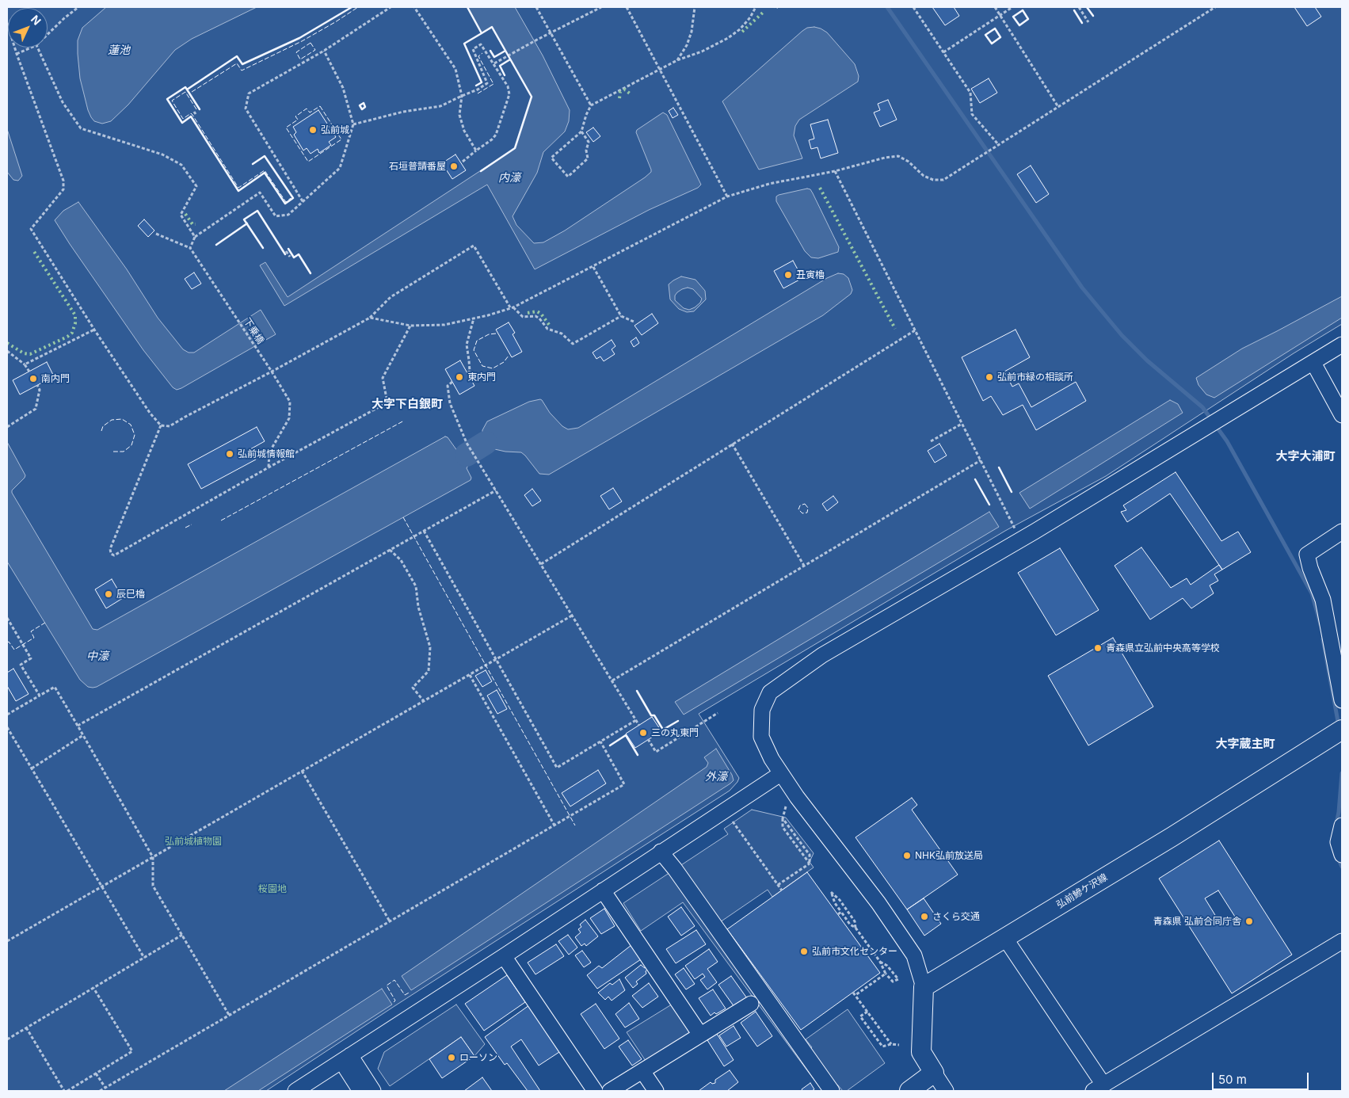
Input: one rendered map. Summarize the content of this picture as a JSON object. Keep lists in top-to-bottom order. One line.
{"streets":{"main road":["弘前鰺ケ沢線"],"path":["下乗橋"]},"districts":["大字下白銀町","大字大浦町","大字蔵主町"],"water":["蓮池","内濠","中濠","外濠"],"parks":["弘前城植物園","桜園地"],"places":["弘前城","石垣普請番屋","丑寅櫓","東内門","弘前市緑の相談所","南内門","弘前城情報館","辰巳櫓","青森県立弘前中央高等学校","三の丸東門","NHK弘前放送局","さくら交通","青森県 弘前合同庁舎","弘前市文化センター","ローソン"],"scale_bar":"50 m","north":"top right"}
